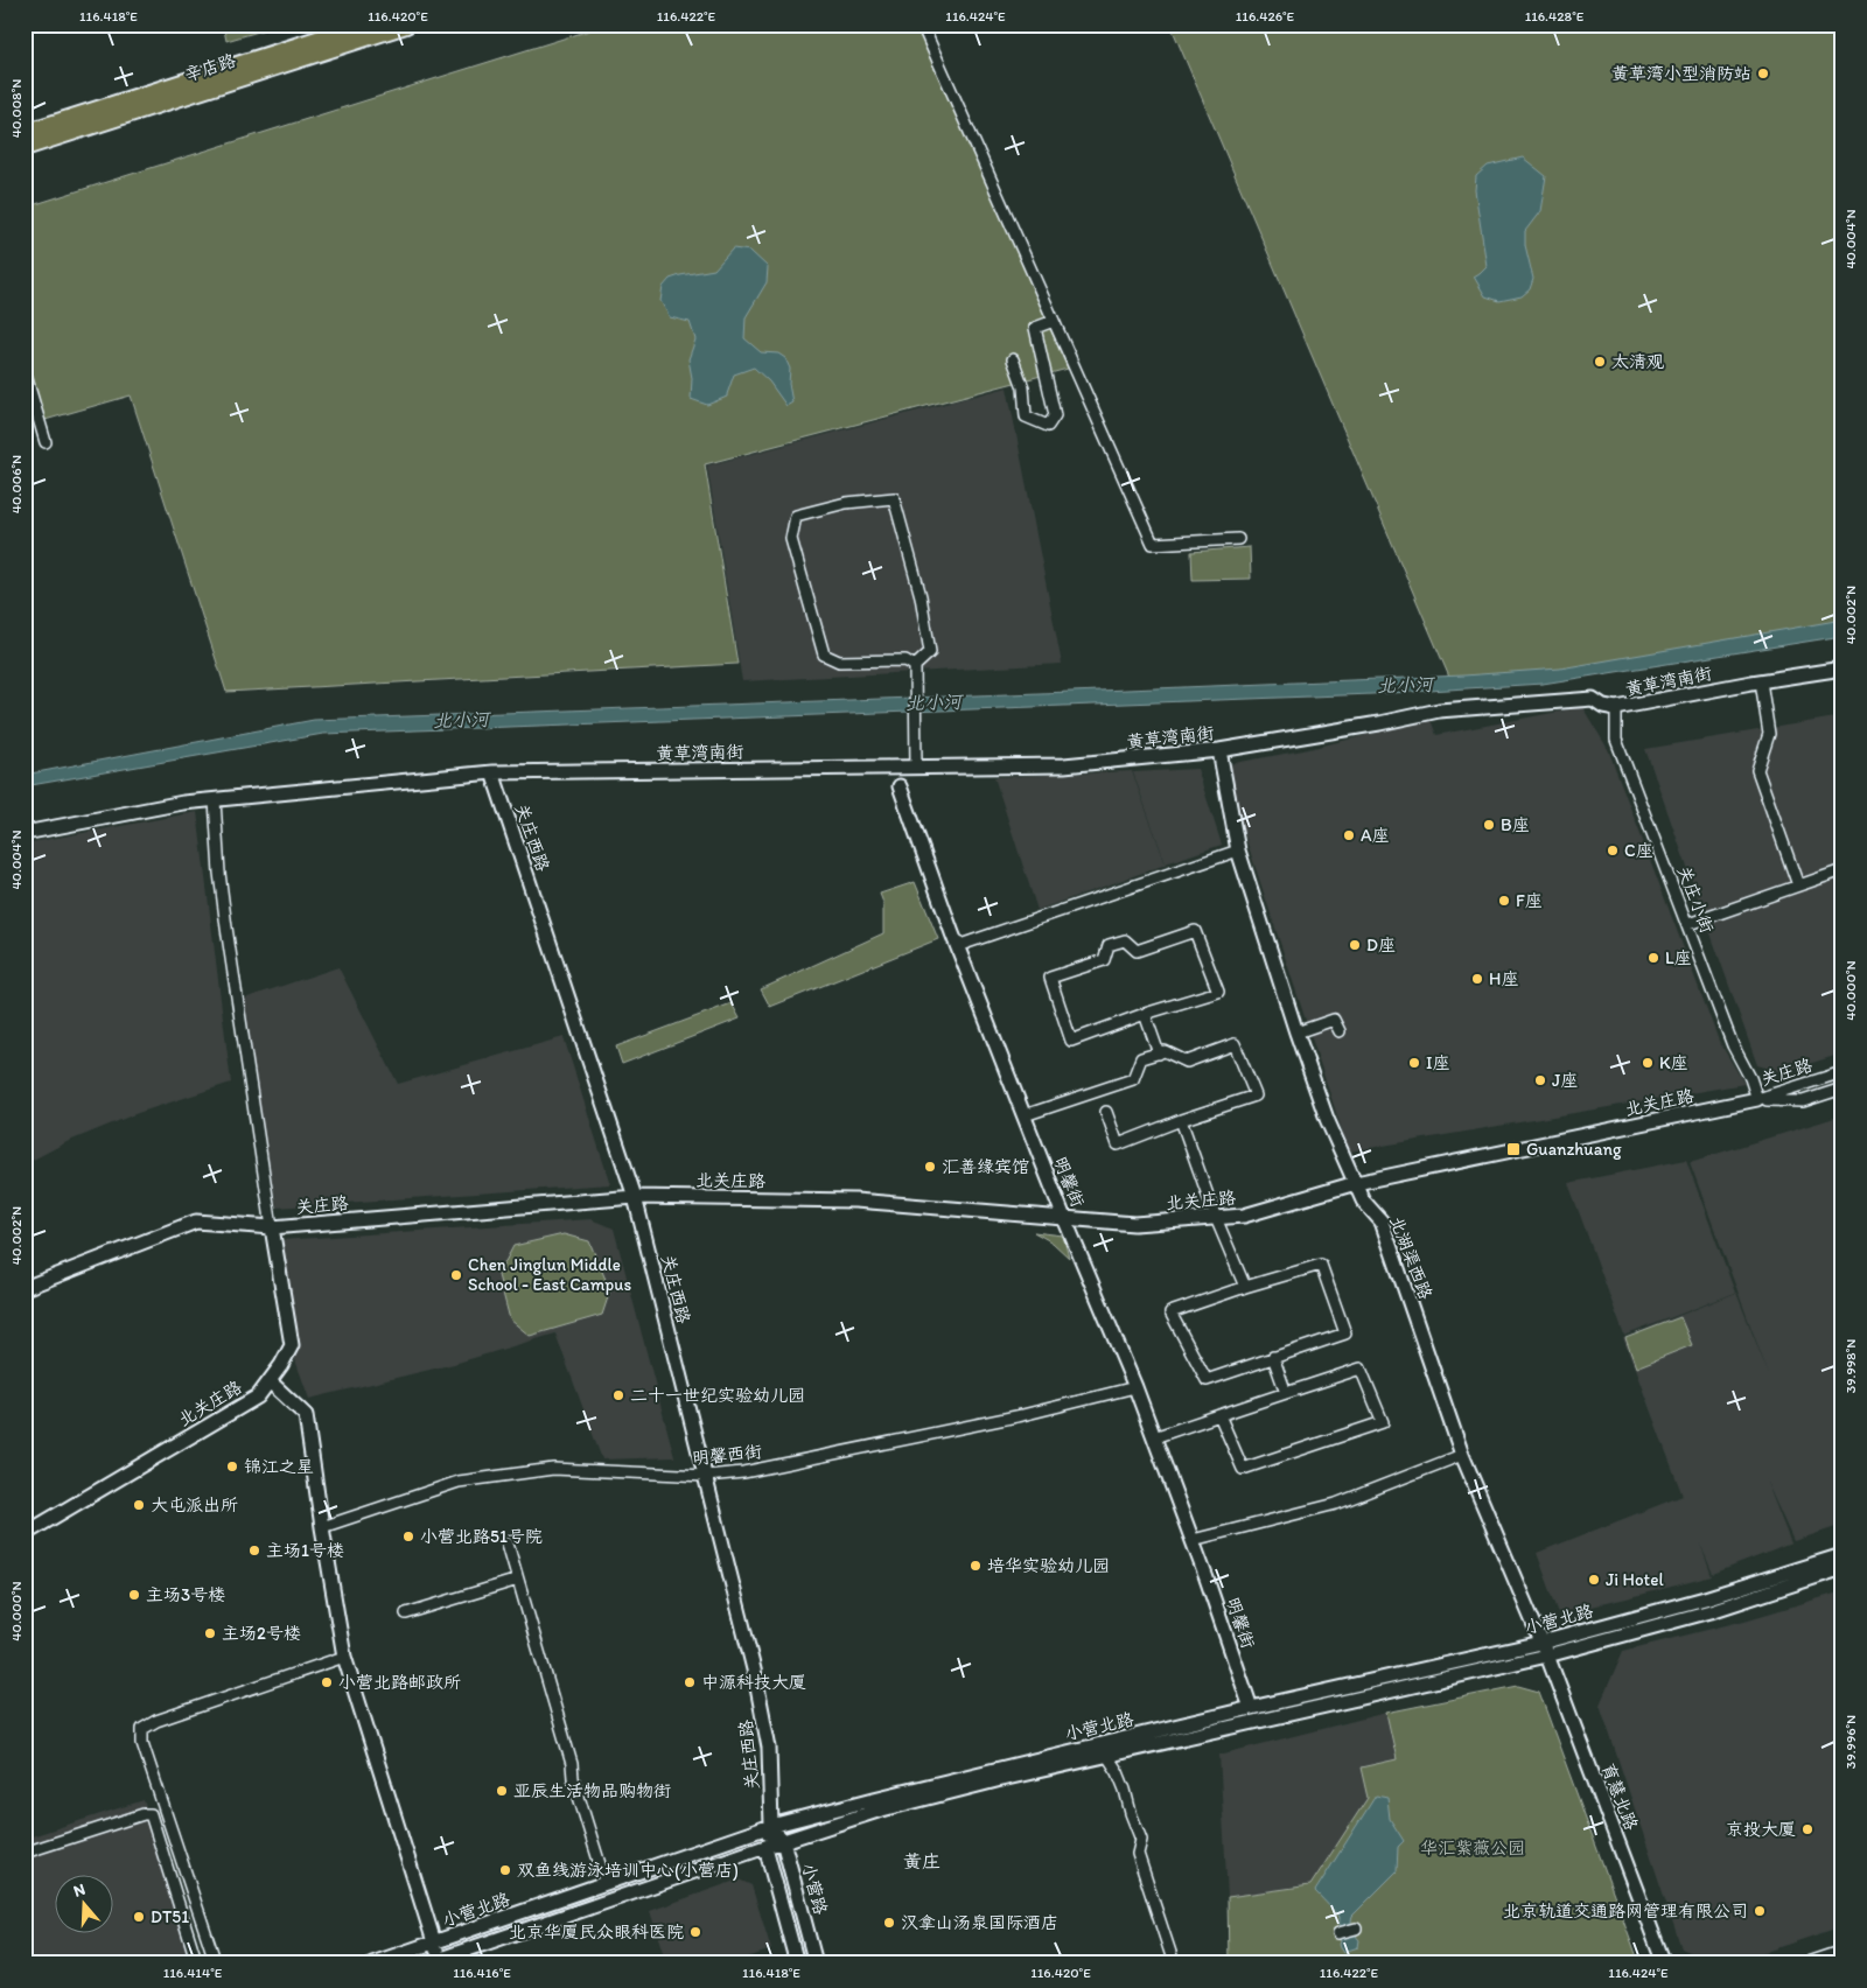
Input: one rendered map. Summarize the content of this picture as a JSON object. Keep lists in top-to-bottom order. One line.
{"streets":{"main road":["辛店路"],"street":["黄草湾南街","关庄西路","关庄小街","关庄路","北关庄路","明馨街","北湖渠西路","明馨西街","小营北路","育慧北路","小营路"]},"crossings":[["黄草湾南街","关庄西路"],["黄草湾南街","关庄小街"],["黄草湾南街","北湖渠西路"],["关庄西路","关庄路"],["关庄西路","北关庄路"],["关庄西路","明馨西街"],["关庄西路","小营北路"],["关庄西路","小营路"],["关庄小街","关庄路"],["关庄小街","北关庄路"],["关庄路","北关庄路"],["北关庄路","明馨街"],["北关庄路","北湖渠西路"],["明馨街","明馨西街"],["明馨街","小营北路"],["北湖渠西路","小营北路"],["北湖渠西路","育慧北路"],["小营北路","育慧北路"],["小营北路","小营路"]],"districts":["黄庄"],"water":["北小河"],"parks":["华汇紫薇公园"],"places":{"other":["黄草湾小型消防站","太清观","B座","A座","C座","F座","D座","L座","H座","I座","K座","J座","汇善缘宾馆","Chen Jinglun Middle School - East Campus","二十一世纪实验幼儿园","锦江之星","大屯派出所","小营北路51号院","主场1号楼","培华实验幼儿园","Ji Hotel","主场3号楼","主场2号楼","小营北路邮政所","中源科技大厦","亚辰生活物品购物街","京投大厦","双鱼线游泳培训中心(小营店)","北京轨道交通路网管理有限公司","DT51","汉拿山汤泉国际酒店","北京华厦民众眼科医院"],"transit":["Guanzhuang"]},"north":"top","coordinates":["116.418°E","116.420°E","116.422°E","116.424°E","116.426°E","116.428°E","40.008°N","40.004°N","40.006°N","40.002°N","40.000°N","39.998°N","39.996°N","116.414°E","116.416°E"]}
